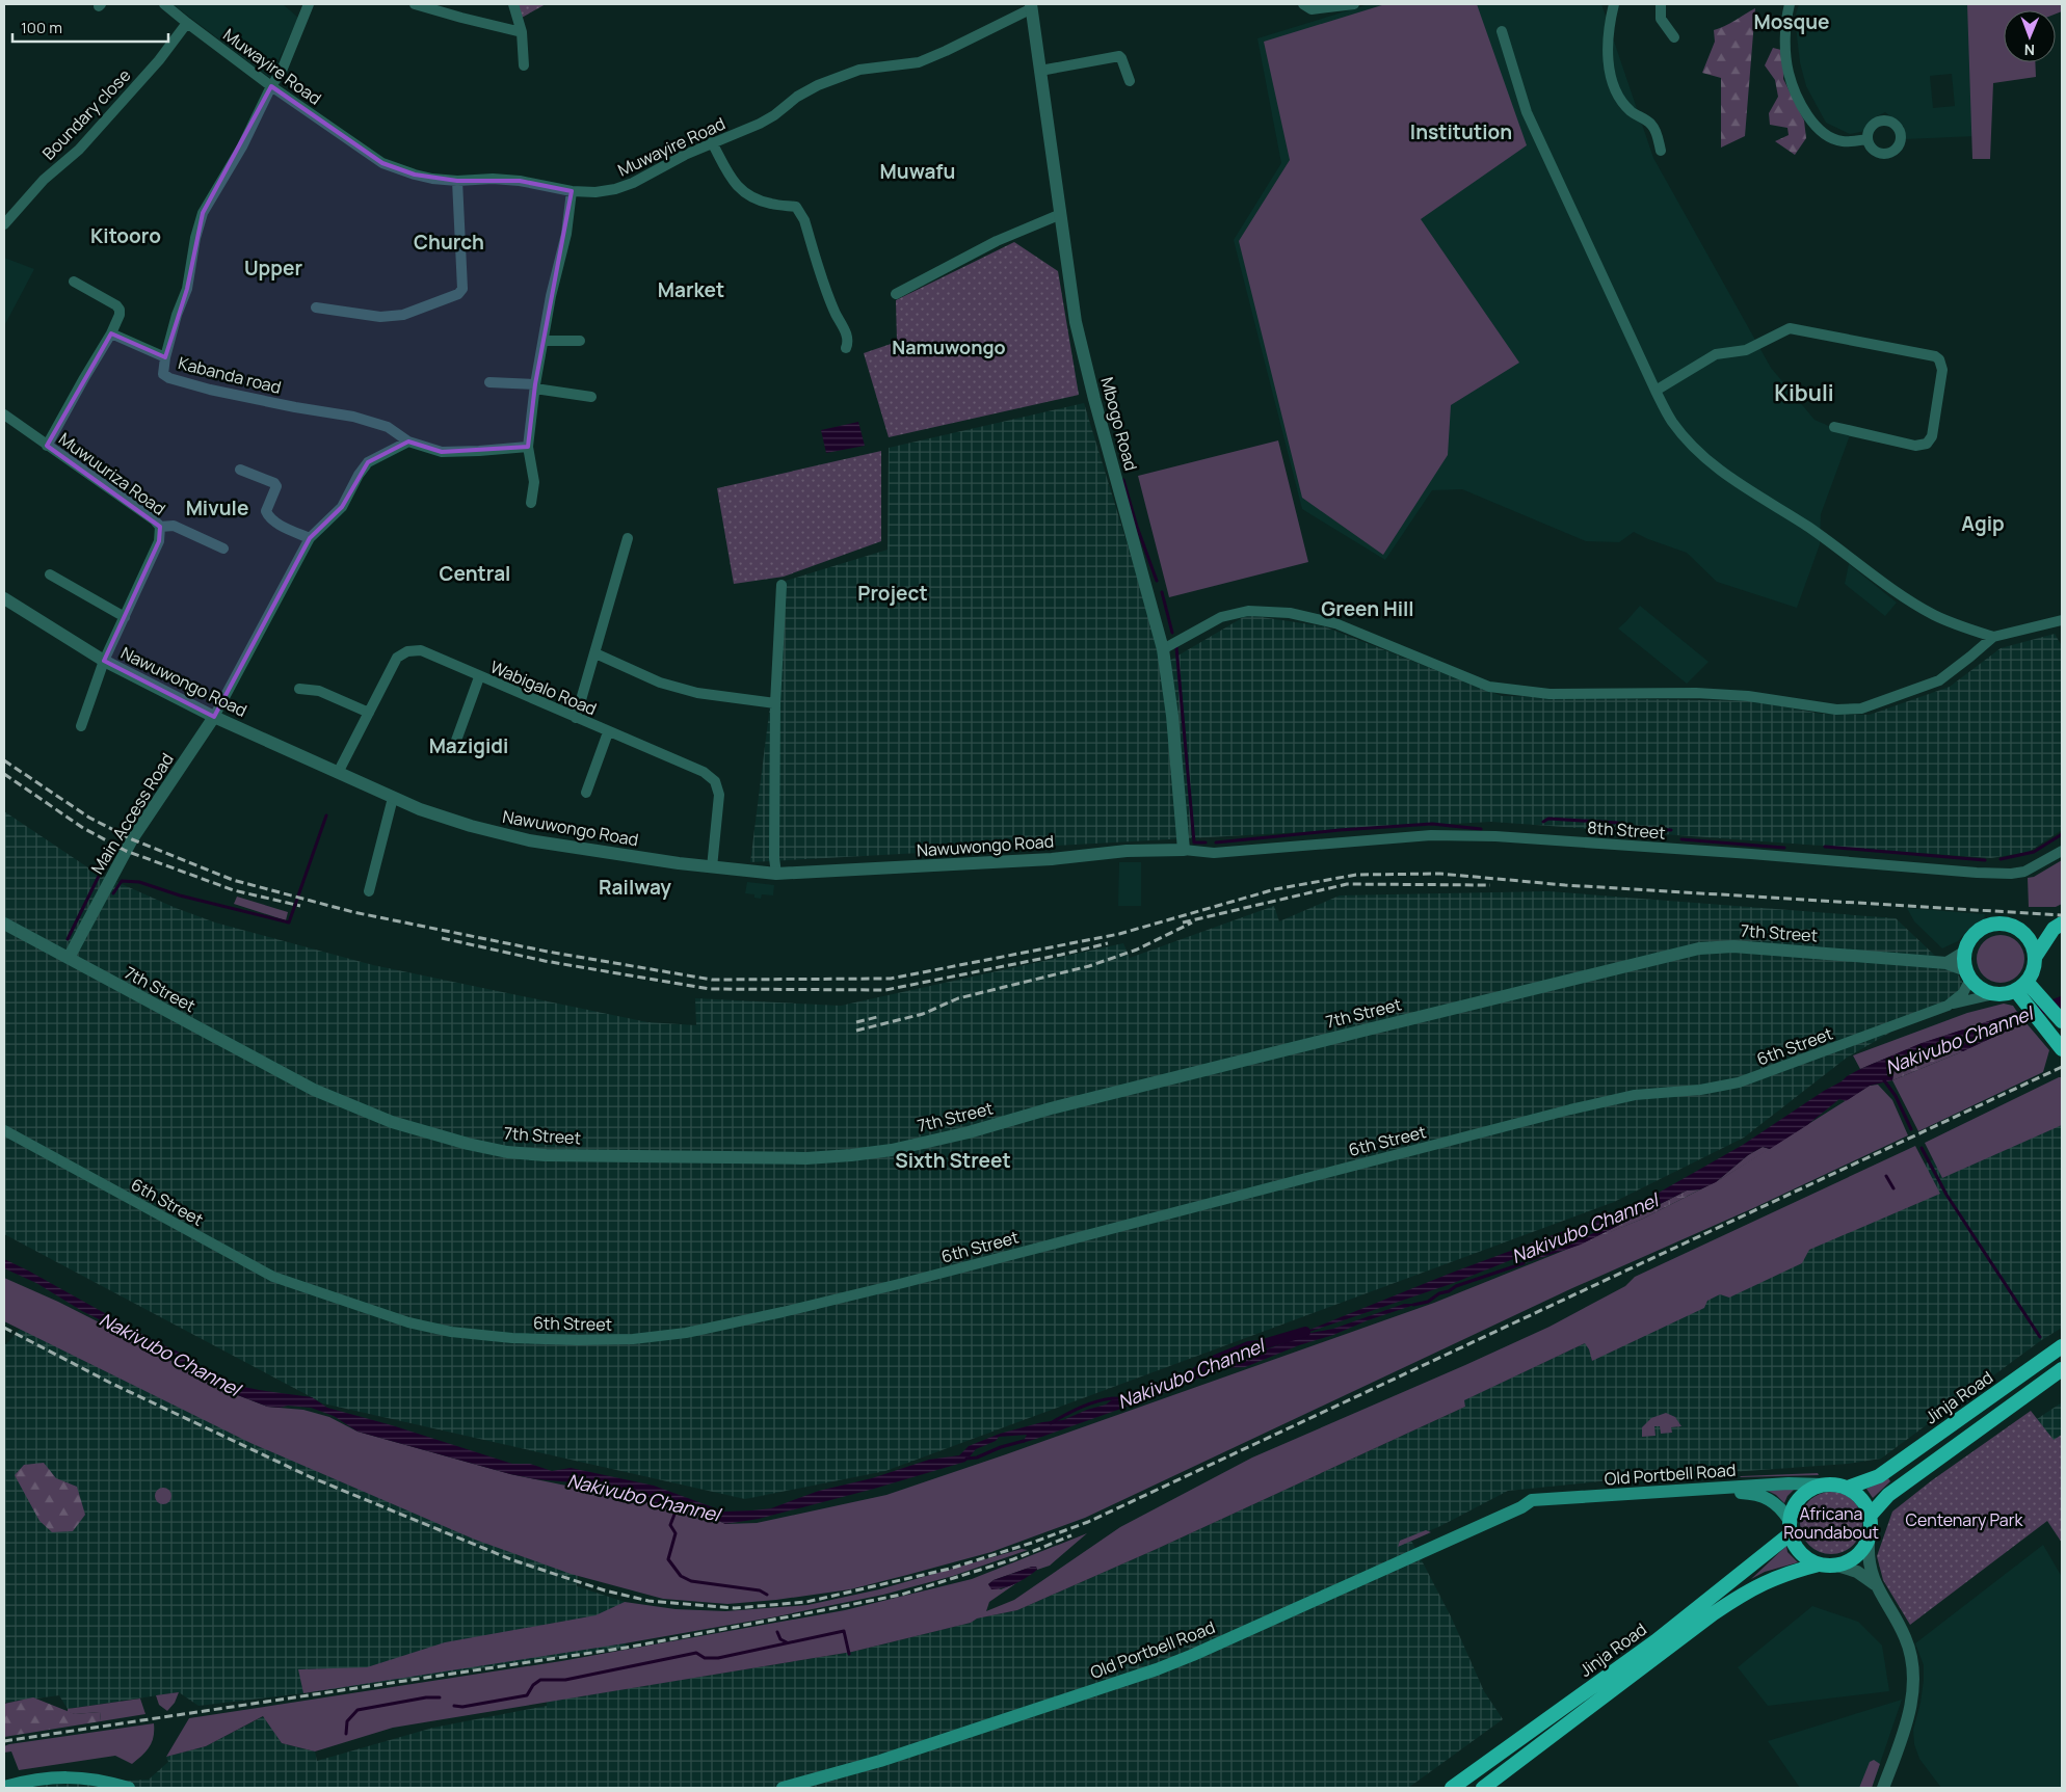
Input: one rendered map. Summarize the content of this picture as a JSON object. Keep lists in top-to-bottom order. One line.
{"streets":{"highway":["Jinja Road"],"main road":["Old Portbell Road"],"street":["Muwayire Road","Boundary close","Kabanda road","Mbogo Road","Muwuuriza Road","Nawuwongo Road","Wabigalo Road","Main Access Road","8th Street","7th Street","6th Street"]},"crossings":[["Muwayire Road","Boundary close"],["Muwayire Road","Kabanda road"],["Muwayire Road","Mbogo Road"],["Mbogo Road","Nawuwongo Road"],["Mbogo Road","8th Street"],["Muwuuriza Road","Nawuwongo Road"],["Nawuwongo Road","Wabigalo Road"],["Nawuwongo Road","Main Access Road"],["Nawuwongo Road","8th Street"],["Main Access Road","7th Street"],["7th Street","6th Street"],["Jinja Road","Old Portbell Road"]],"districts":["Mosque","Institution","Muwafu","Kitooro","Church","Upper","Market","Namuwongo","Kibuli","Mivule","Agip","Central","Project","Green Hill","Mazigidi","Railway","Sixth Street"],"water":["Nakivubo Channel"],"parks":["Africana Roundabout","Centenary Park"],"scale_bar":"100 m","north":"bottom"}
